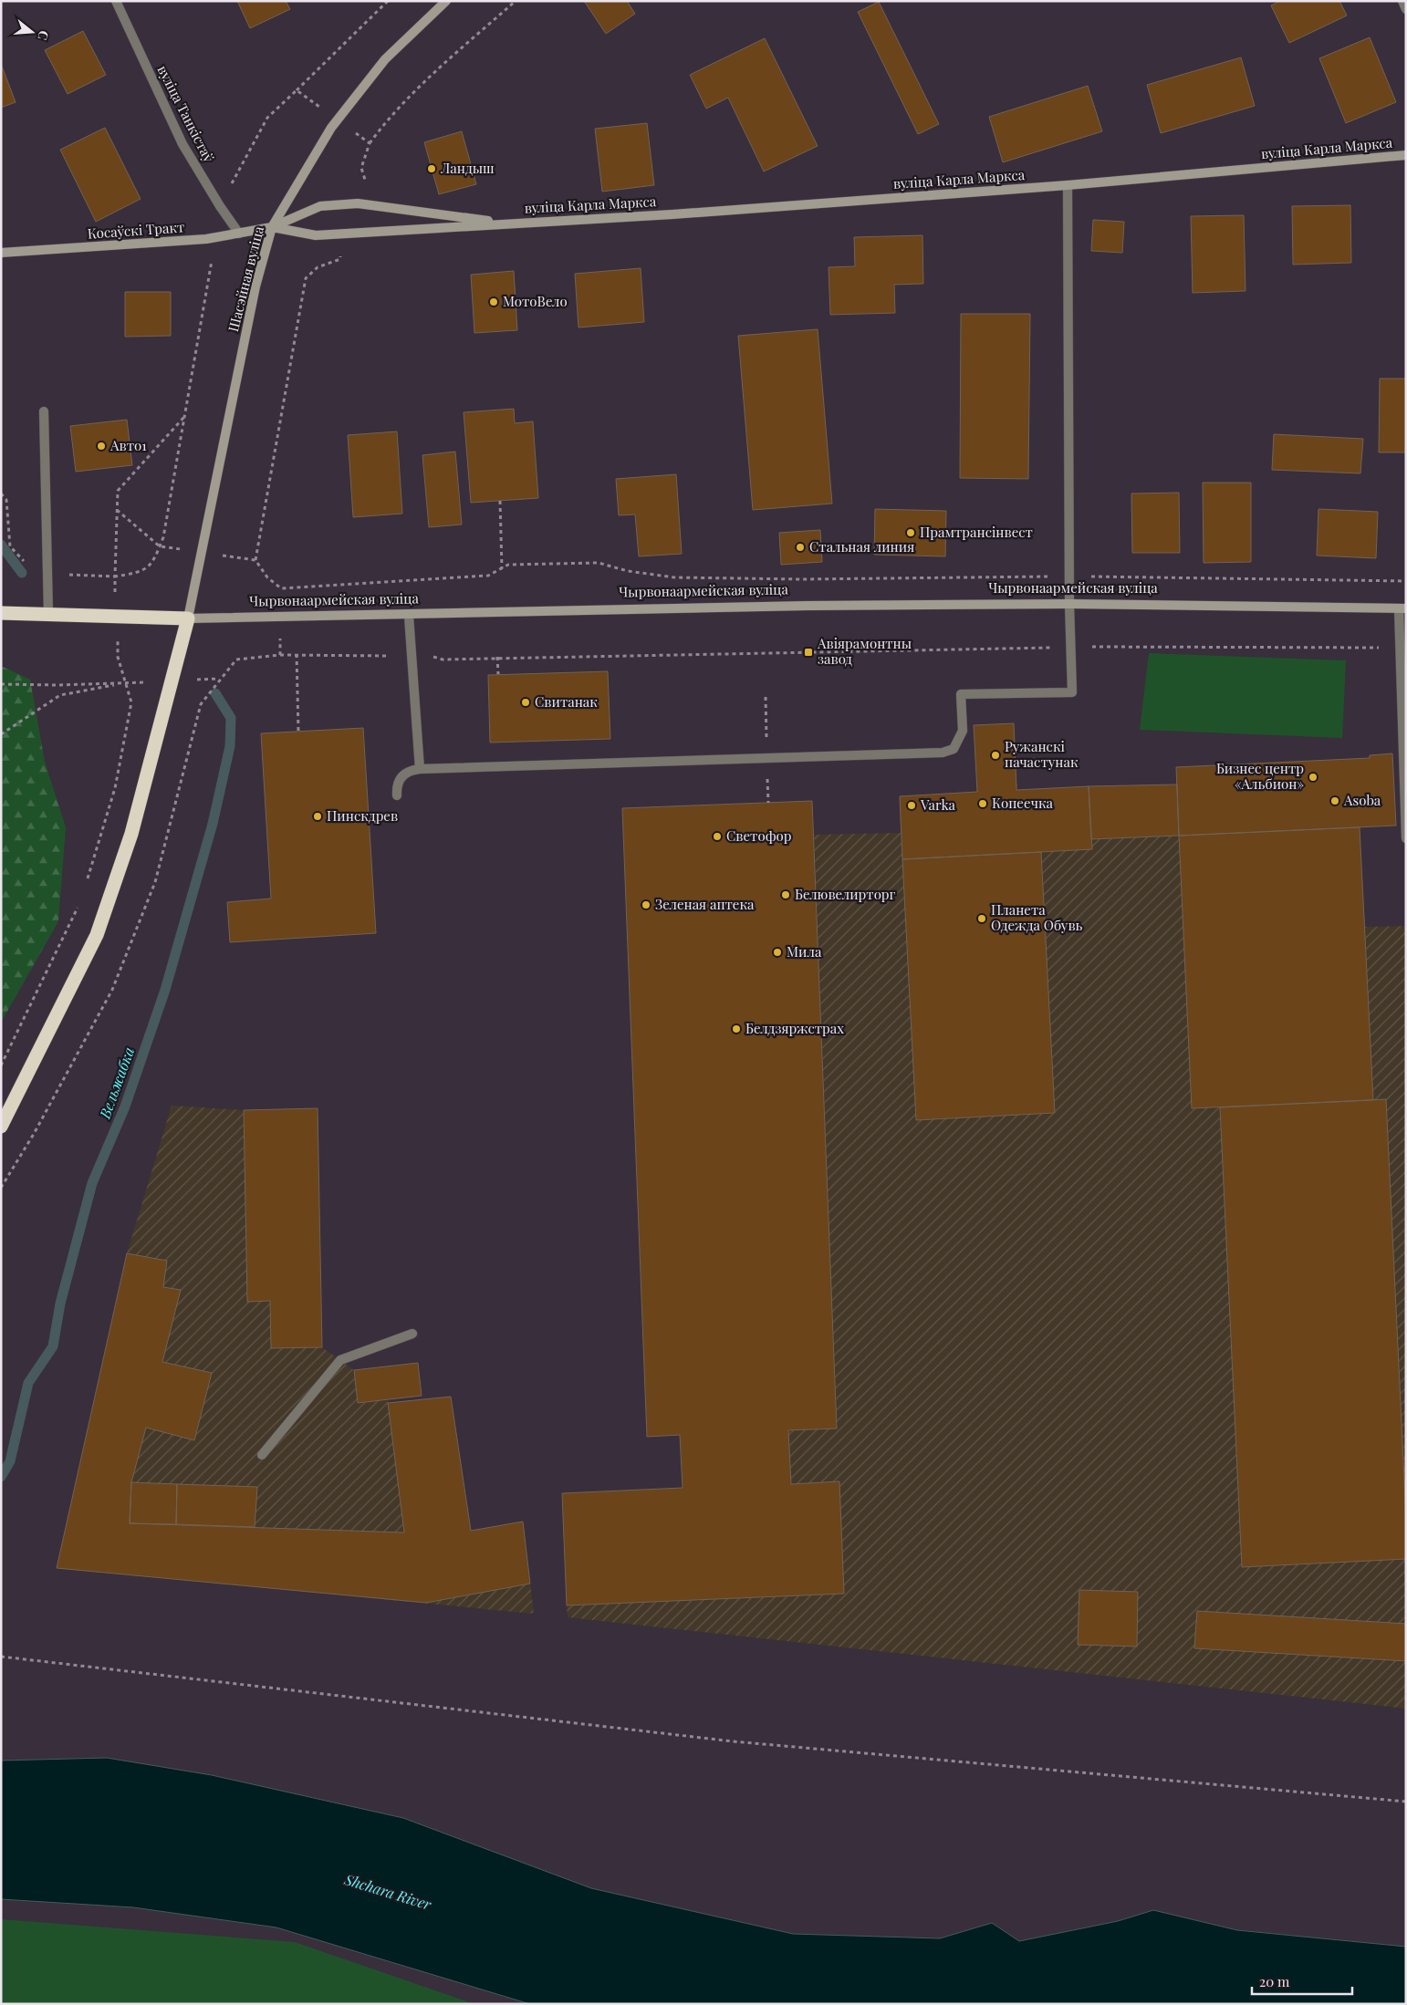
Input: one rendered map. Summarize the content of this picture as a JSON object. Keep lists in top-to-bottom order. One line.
{"streets":{"highway":["Чырвонаармейская вуліца"],"main road":["вуліца Карла Маркса","Косаўскі Тракт","Шасэйная вуліца"],"street":["вуліца Танкістаў"]},"crossings":[["вуліца Танкістаў","Косаўскі Тракт"],["вуліца Карла Маркса","Косаўскі Тракт"],["вуліца Карла Маркса","Шасэйная вуліца"],["Косаўскі Тракт","Шасэйная вуліца"],["Шасэйная вуліца","Чырвонаармейская вуліца"]],"water":["Вельжабка","Shchara River"],"places":{"other":["Ландыш","МотоВело","Авто1","Прамтрансінвест","Стальная линия","Свитанак","Ружанскі пачастунак","Бизнес центр «Альбион»","Asoba","Копеечка","Varka","Пинскдрев","Светофор","Белювелирторг","Зеленая аптека","Планета Одежда Обувь","Мила","Белдзяржстрах"],"transit":["Авіярамонтны завод"]},"scale_bar":"20 m","north":"right"}
